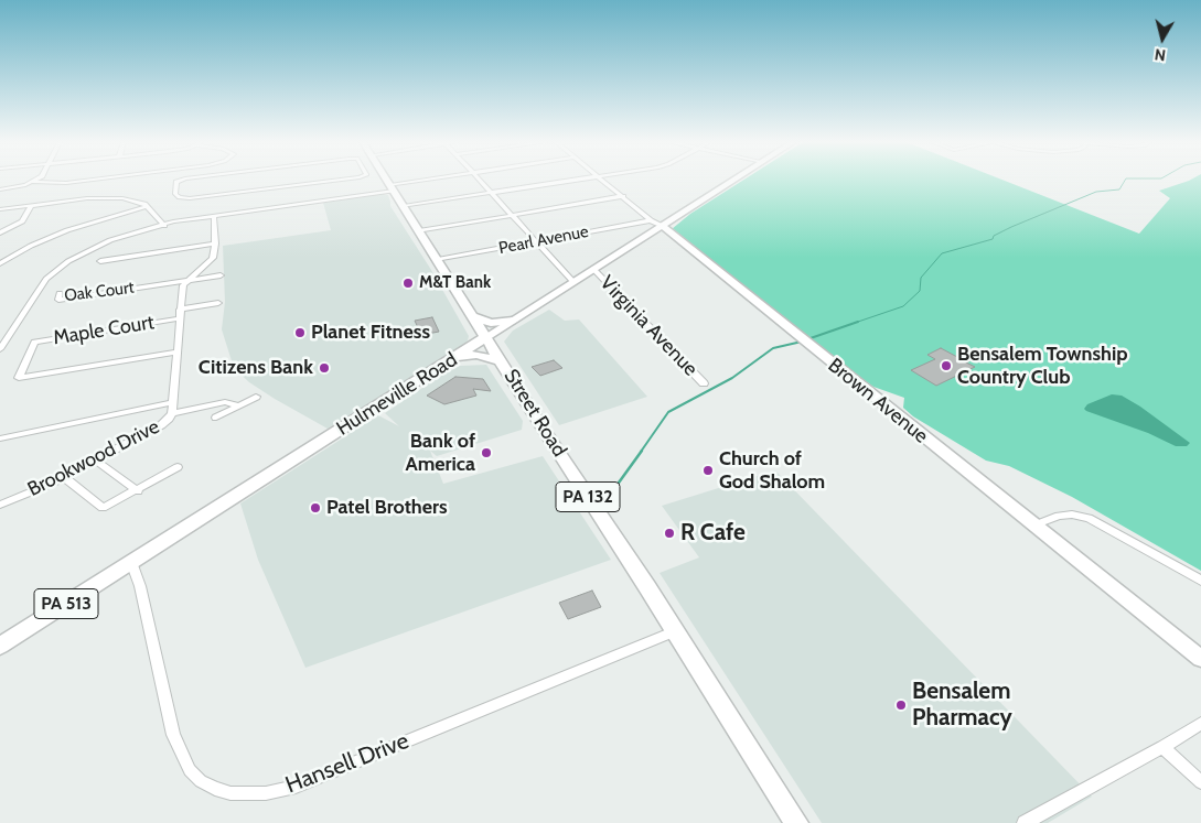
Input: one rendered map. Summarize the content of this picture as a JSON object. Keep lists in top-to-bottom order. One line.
{"streets":{"main road":["Hulmeville Road","Brown Avenue","Street Road","PA 132","PA 513"],"street":["Pearl Avenue","Oak Court","Virginia Avenue","Maple Court","Brookwood Drive","Hansell Drive"]},"crossings":[["Pearl Avenue","Virginia Avenue"],["Pearl Avenue","Brown Avenue"],["Pearl Avenue","Street Road"],["Oak Court","Brookwood Drive"],["Virginia Avenue","Hulmeville Road"],["Maple Court","Brookwood Drive"],["Hulmeville Road","Brown Avenue"],["Hulmeville Road","Street Road"],["Hulmeville Road","Hansell Drive"],["Street Road","Hansell Drive"]],"places":["M&T Bank","Planet Fitness","Bensalem Township Country Club","Citizens Bank","Bank of America","Church of God Shalom","Patel Brothers","R Cafe","Bensalem Pharmacy"],"north":"bottom"}
